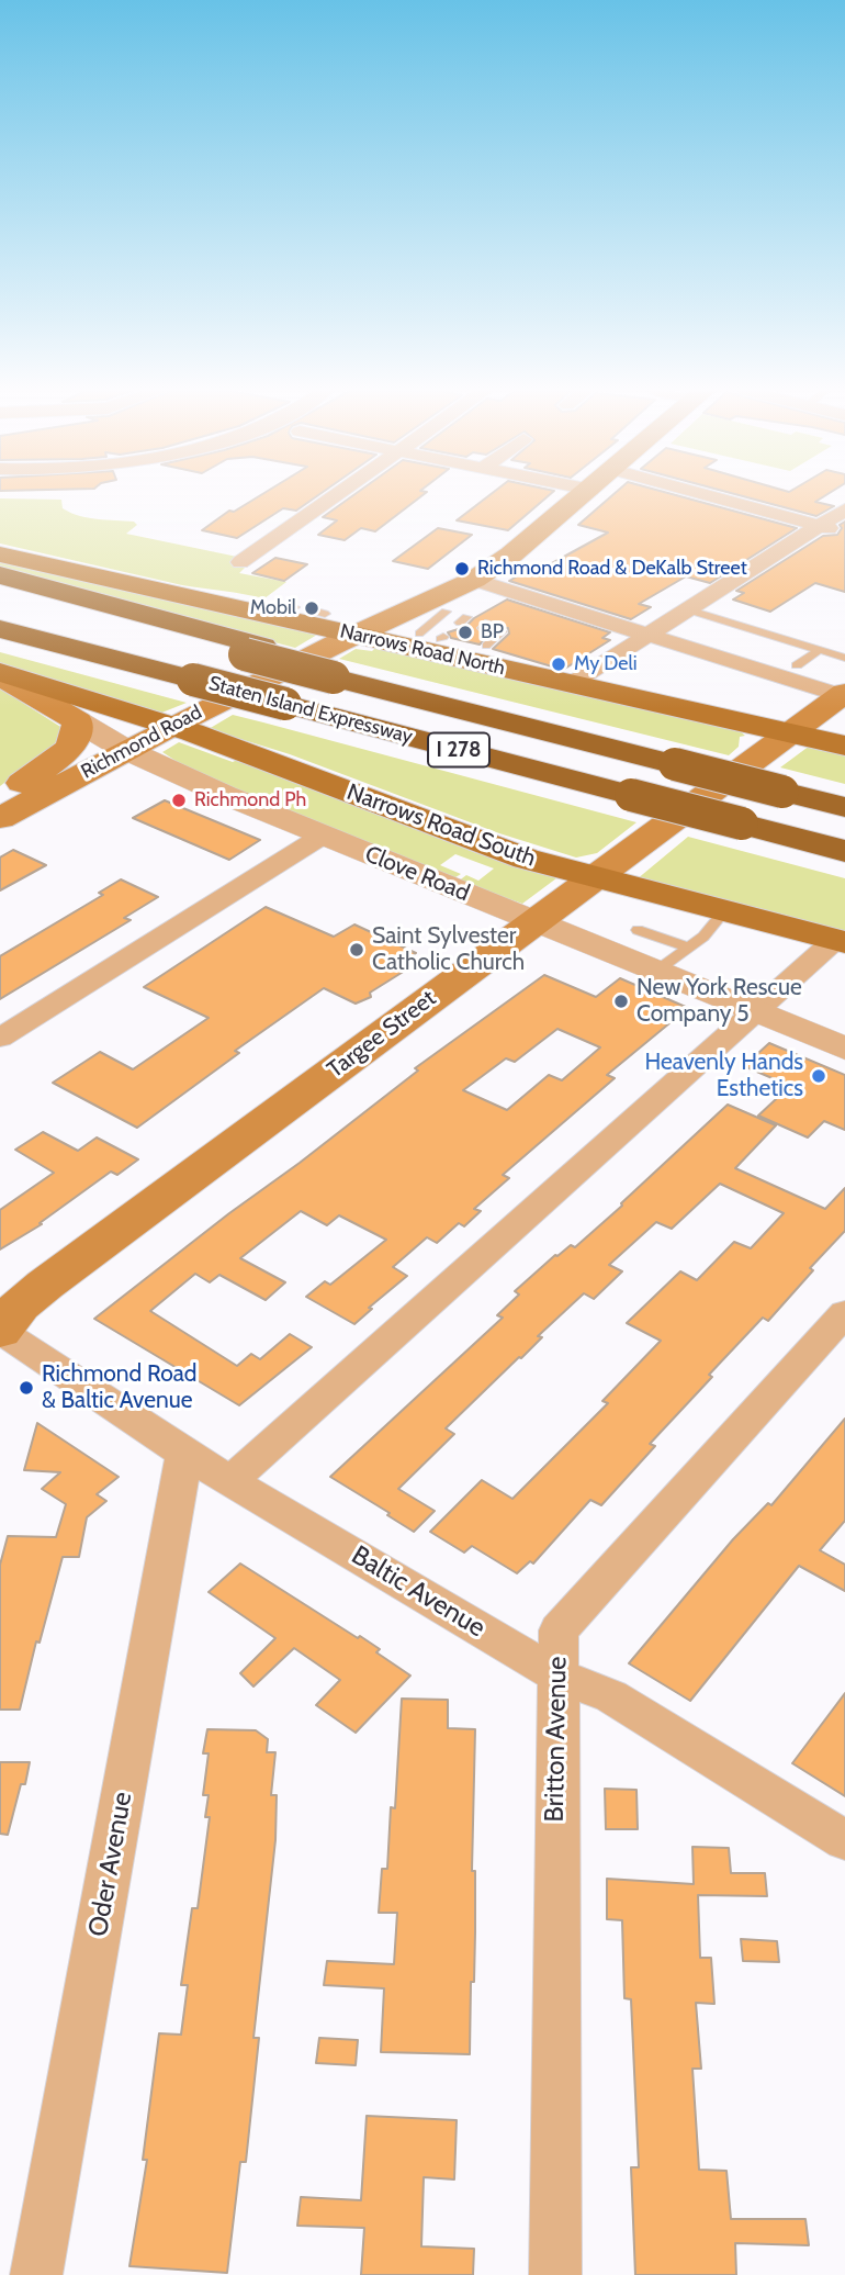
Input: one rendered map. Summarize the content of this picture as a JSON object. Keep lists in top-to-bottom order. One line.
{"streets":{"highway":["Staten Island Expressway","I 278"],"main road":["Narrows Road North","Richmond Road","Narrows Road South","Clove Road","Targee Street"],"street":["Baltic Avenue","Britton Avenue","Oder Avenue"]},"crossings":[["Narrows Road North","Richmond Road"],["Narrows Road North","Targee Street"],["Richmond Road","Narrows Road South"],["Richmond Road","Clove Road"],["Narrows Road South","Clove Road"],["Narrows Road South","Targee Street"],["Clove Road","Targee Street"],["Targee Street","Baltic Avenue"],["Baltic Avenue","Britton Avenue"],["Baltic Avenue","Oder Avenue"]],"places":["Richmond Road & DeKalb Street","Mobil","BP","My Deli","Richmond Ph","Saint Sylvester Catholic Church","New York Rescue Company 5","Heavenly Hands Esthetics","Richmond Road & Baltic Avenue"]}
